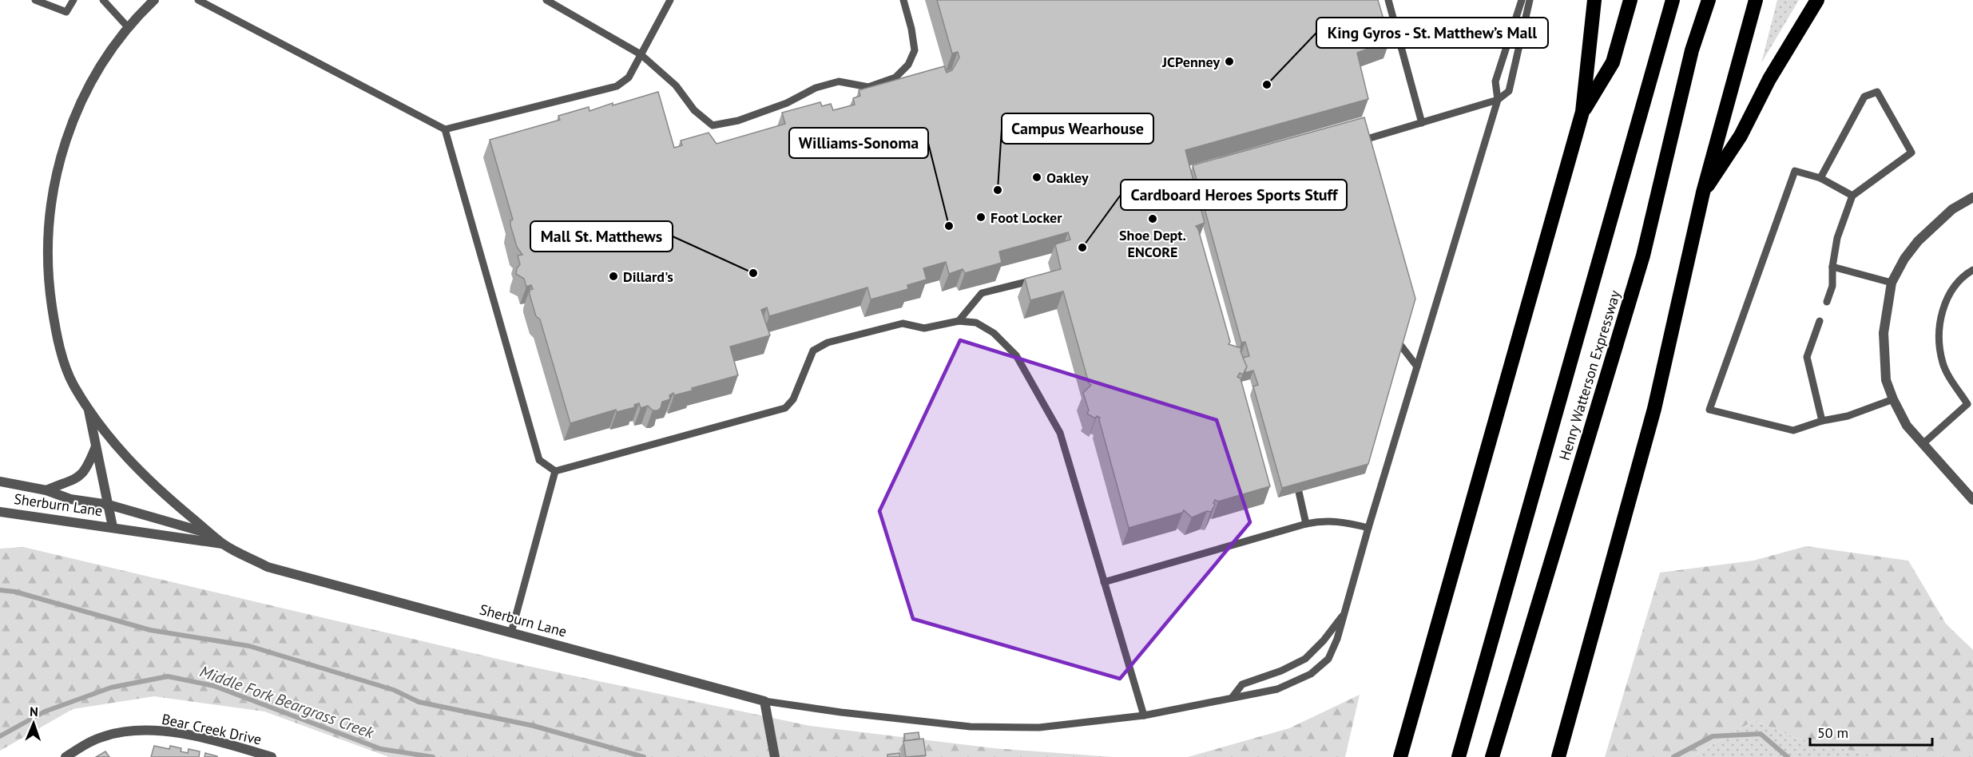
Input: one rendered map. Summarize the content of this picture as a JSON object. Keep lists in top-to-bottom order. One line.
{"streets":{"highway":["Henry Watterson Expressway"],"street":["Sherburn Lane","Bear Creek Drive"]},"water":["Middle Fork Beargrass Creek"],"places":["JCPenney","King Gyros - St. Matthew’s Mall","Oakley","Campus Wearhouse","Foot Locker","Shoe Dept. ENCORE","Williams-Sonoma","Cardboard Heroes Sports Stuff","Mall St. Matthews","Dillard's"],"scale_bar":"50 m","north":"top"}
